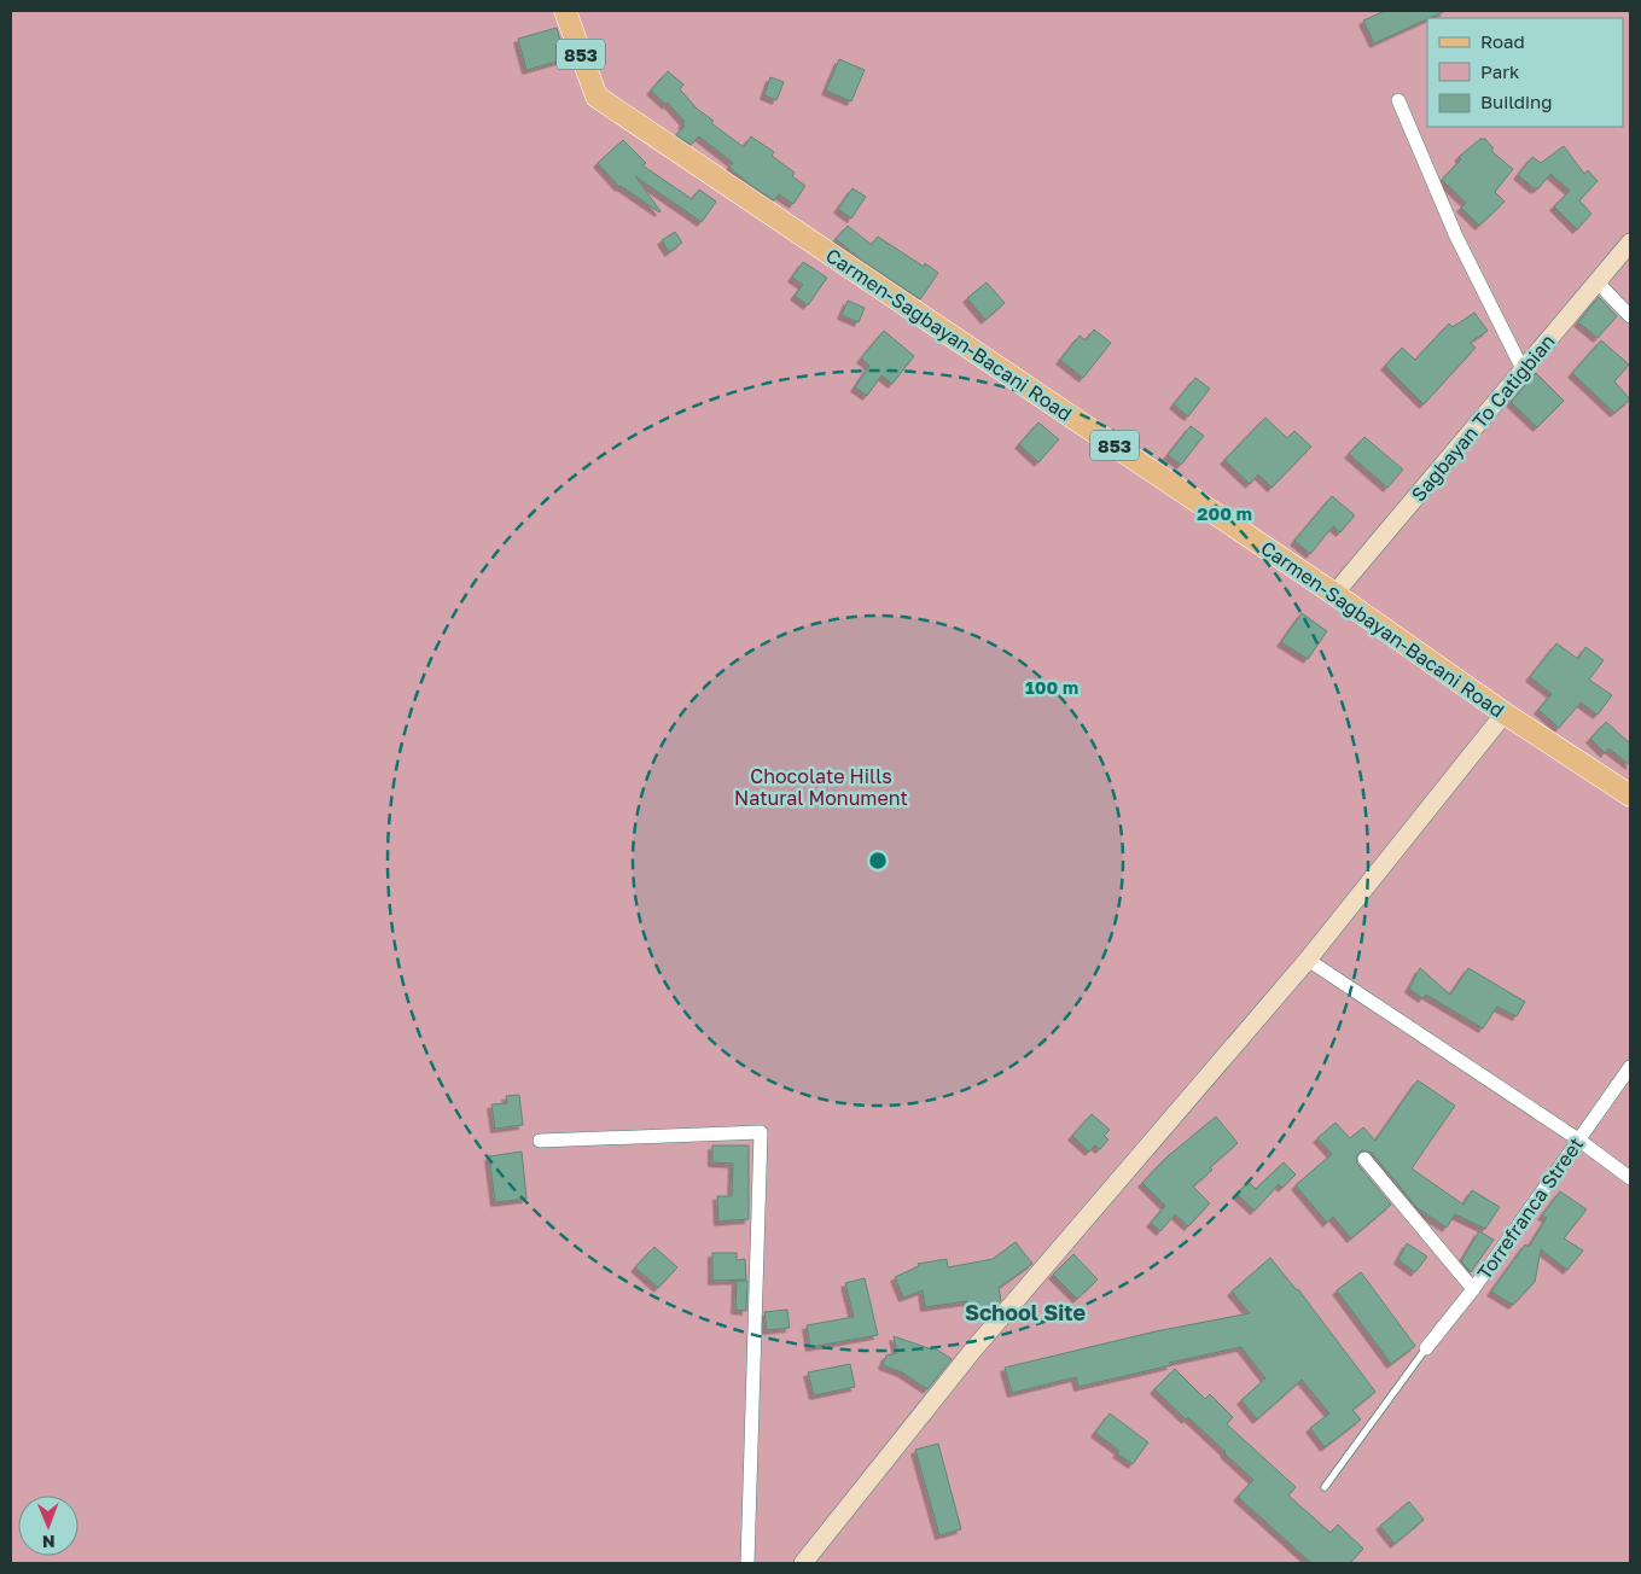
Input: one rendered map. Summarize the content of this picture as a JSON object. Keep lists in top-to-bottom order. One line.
{"streets":{"main road":["853","Carmen-Sagbayan-Bacani Road"],"street":["Sagbayan To Catigbian","Torrefranca Street"]},"crossings":[["Carmen-Sagbayan-Bacani Road","Sagbayan To Catigbian"]],"districts":["School Site"],"parks":["Chocolate Hills Natural Monument"],"legend":["Road","Park","Building"],"north":"bottom","rings":["200 m","100 m"]}
